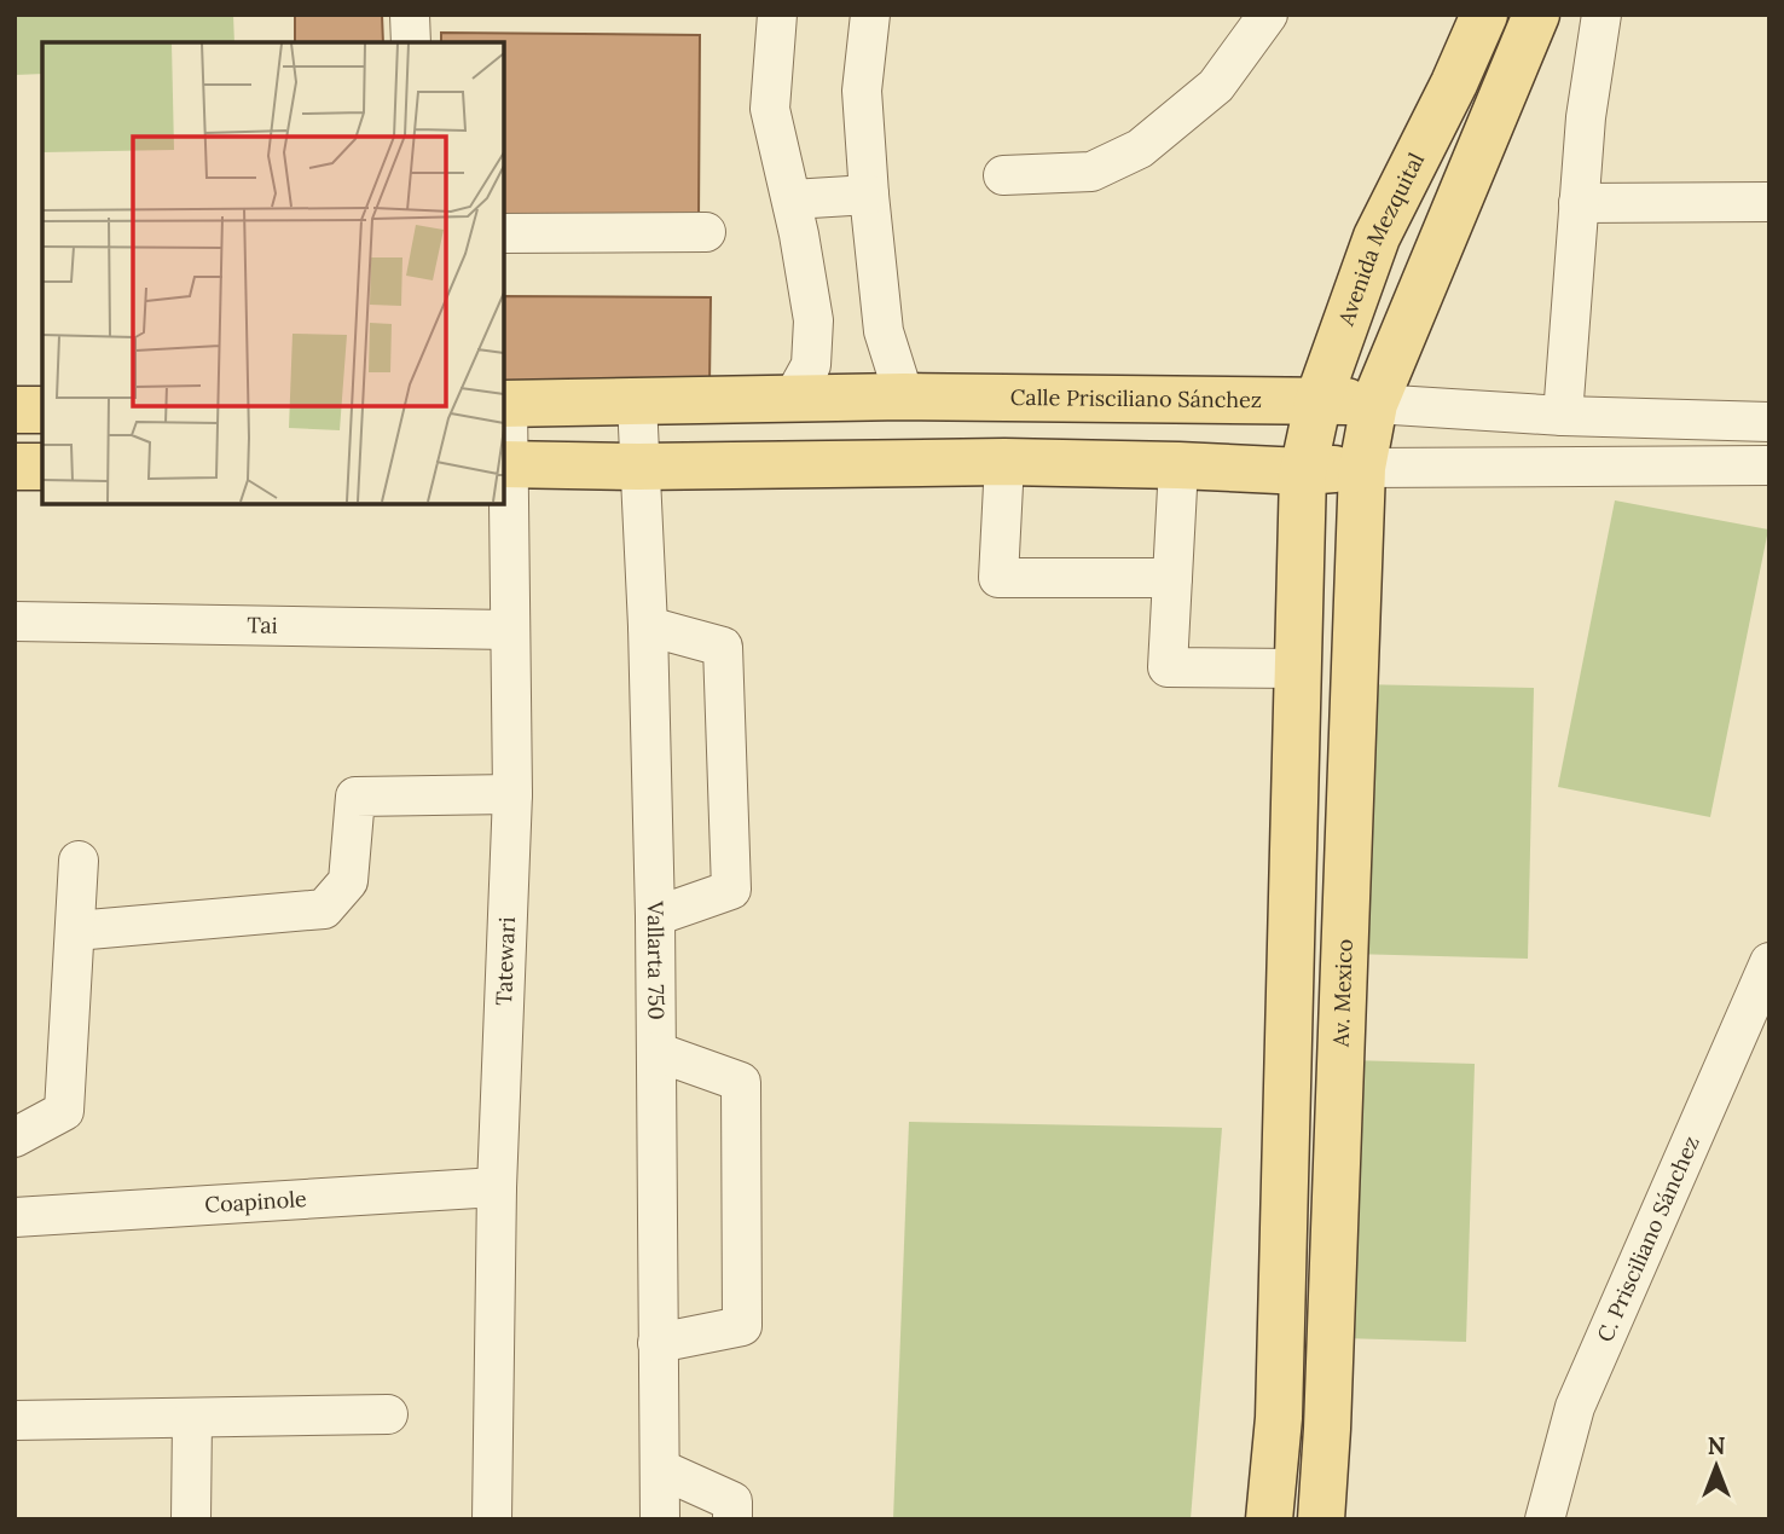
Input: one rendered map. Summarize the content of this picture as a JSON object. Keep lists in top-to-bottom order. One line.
{"streets":{"main road":["Avenida Mezquital","Calle Prisciliano Sánchez","Av. Mexico"],"street":["Tai","Vallarta 750","Tatewari","Coapinole","C. Prisciliano Sánchez"]},"crossings":[["Avenida Mezquital","Calle Prisciliano Sánchez"],["Calle Prisciliano Sánchez","Vallarta 750"],["Calle Prisciliano Sánchez","Tatewari"],["Tai","Tatewari"],["Tatewari","Coapinole"]],"north":"top"}
